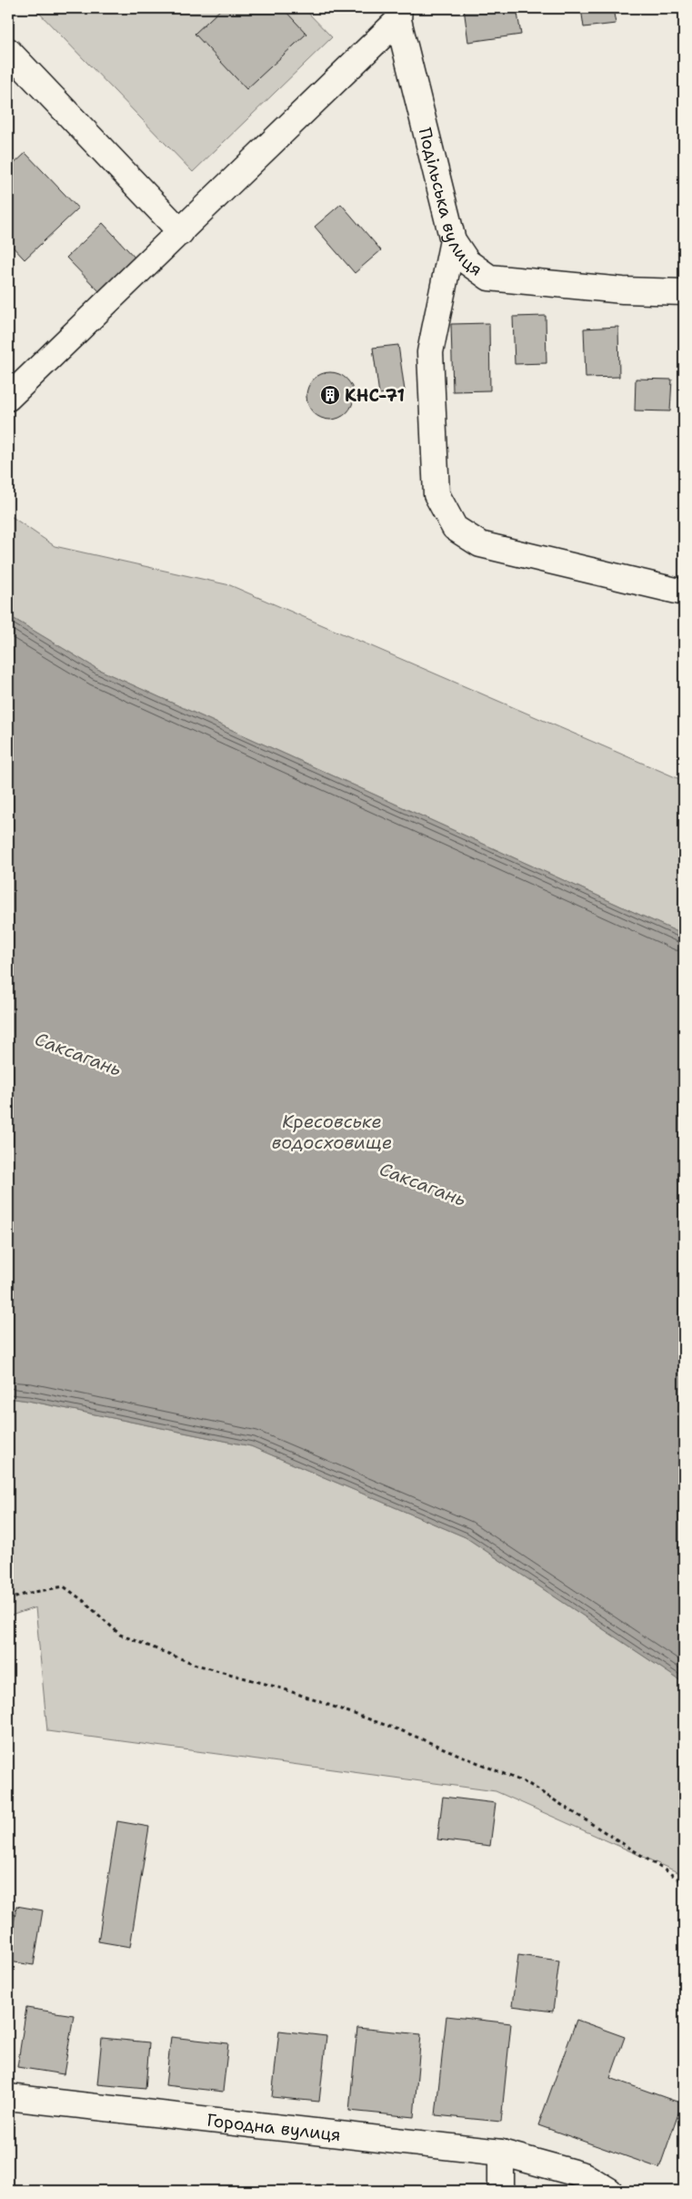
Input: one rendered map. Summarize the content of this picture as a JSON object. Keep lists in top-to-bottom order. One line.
{"streets":{"street":["Подільська вулиця","Городна вулиця"]},"water":["Саксагань","Кресовське водосховище"],"places":{"building":["КНС-71"]}}
